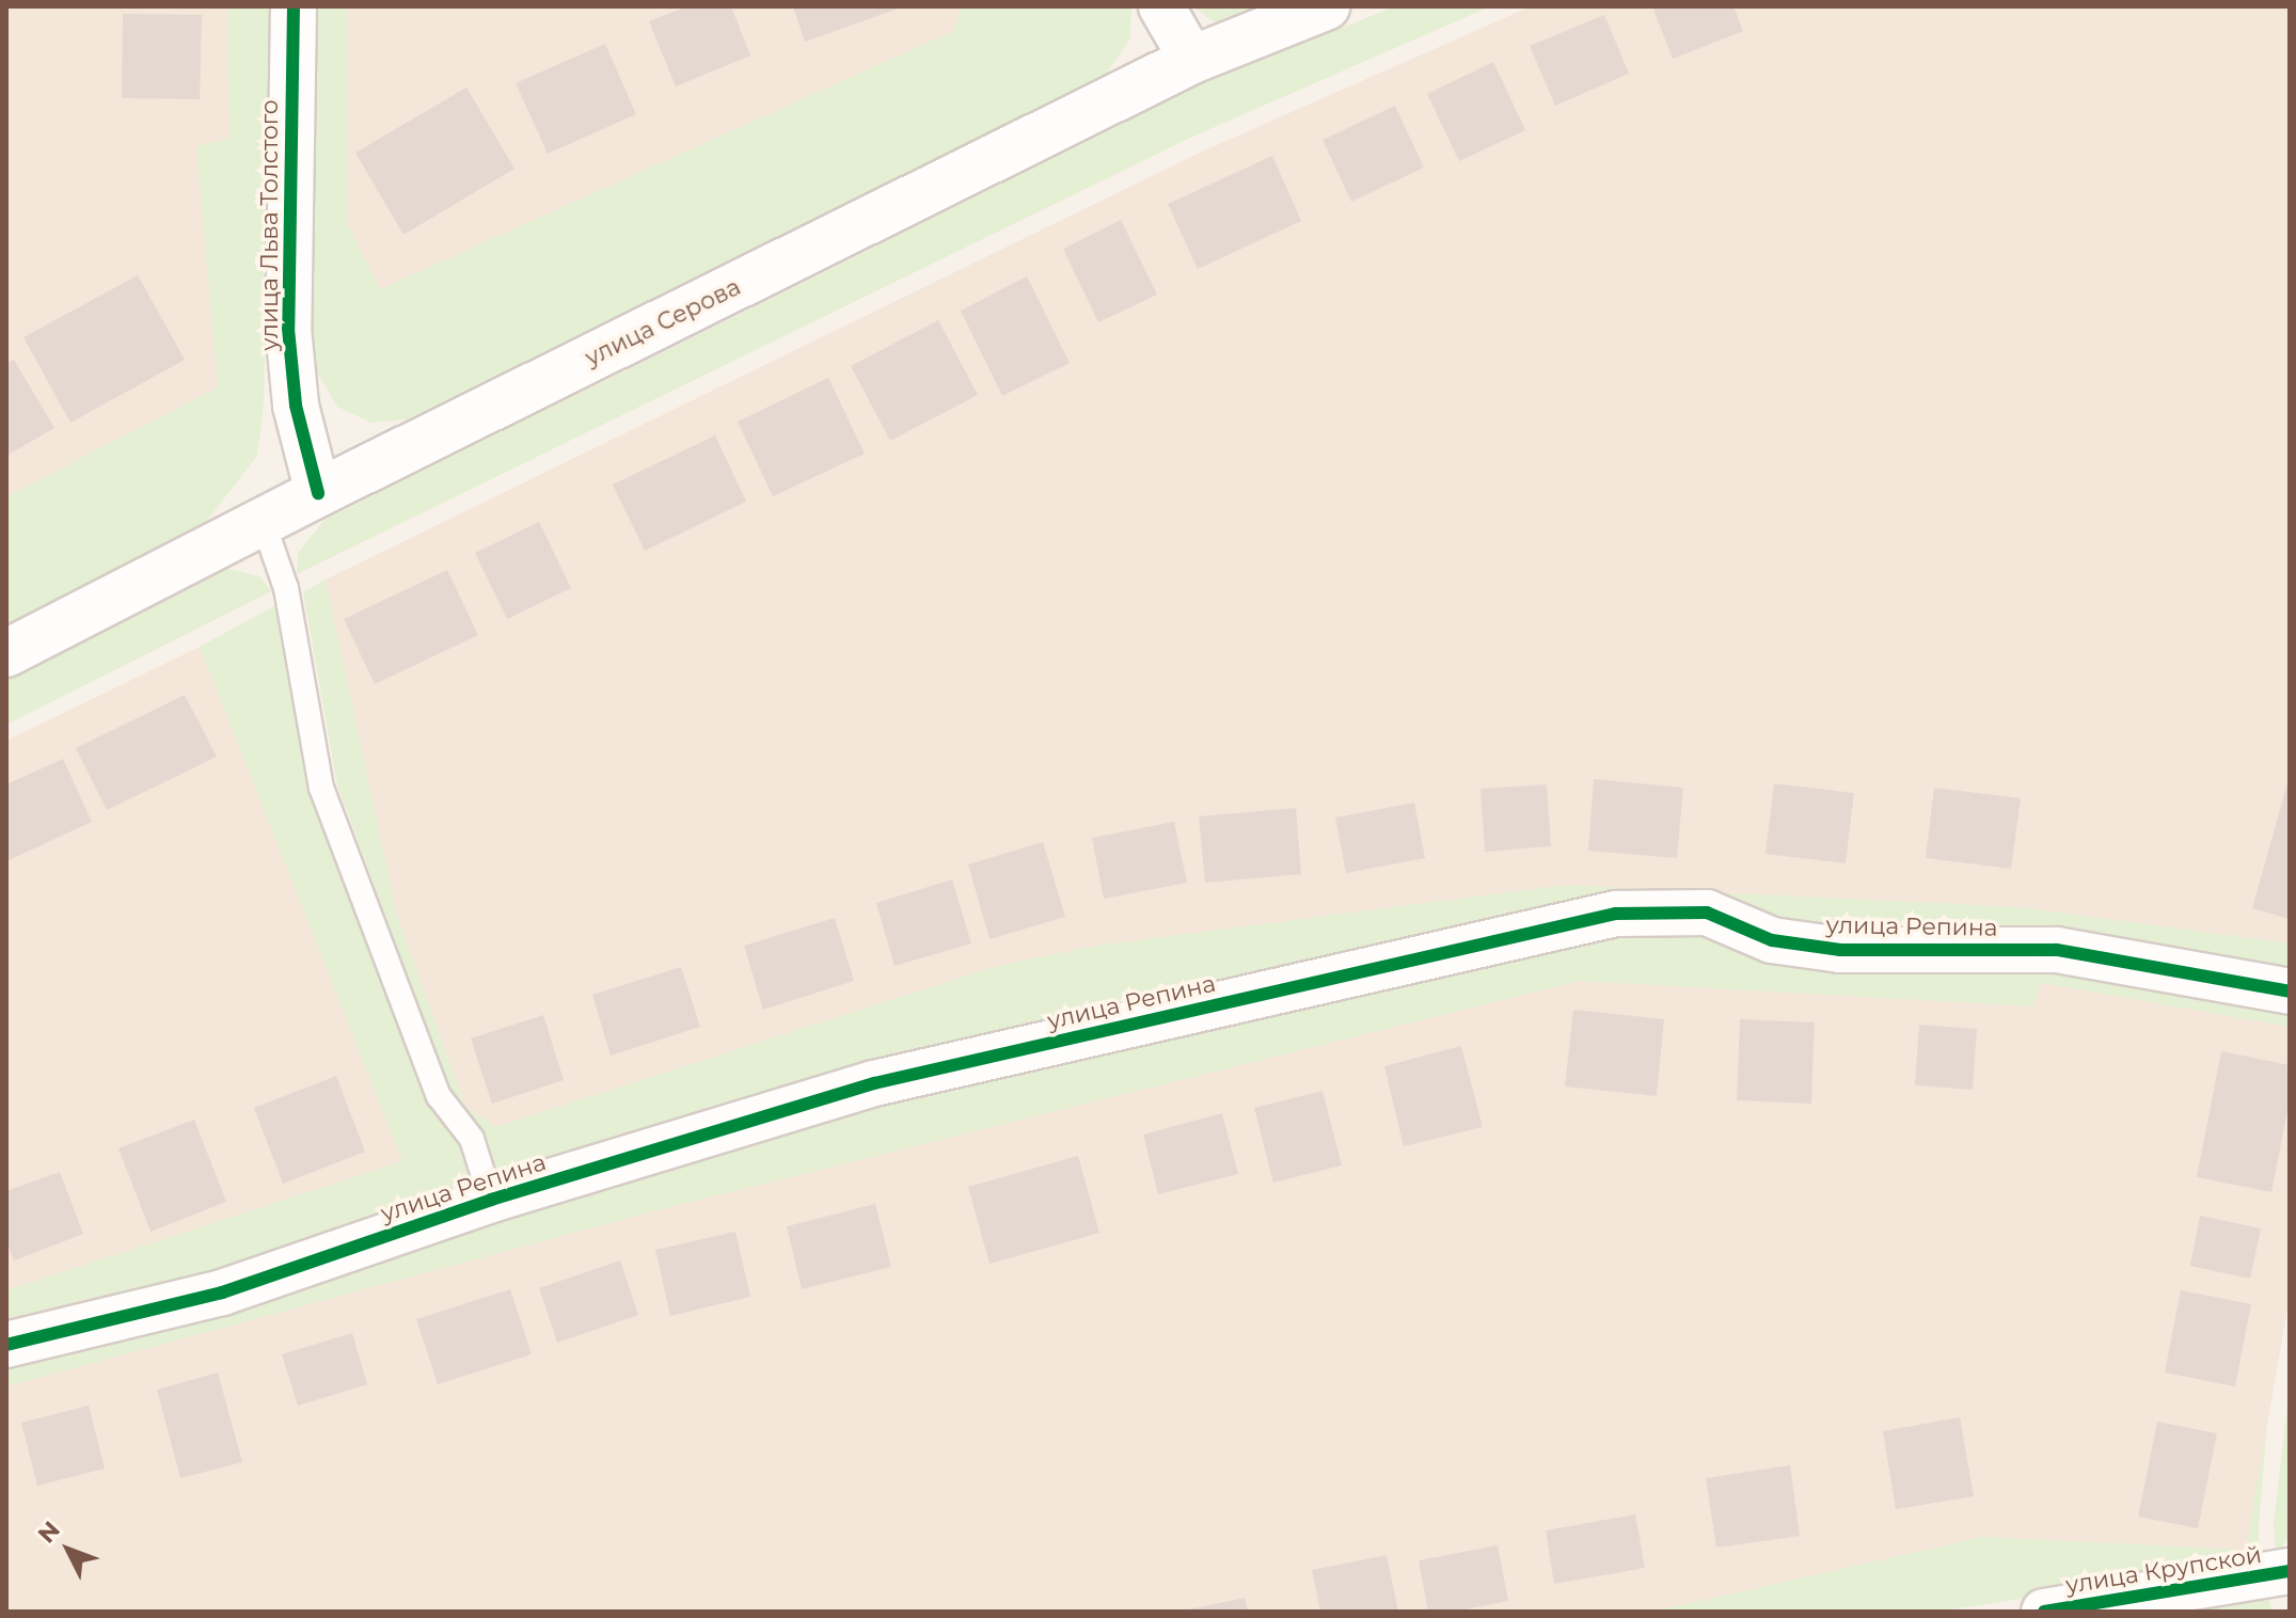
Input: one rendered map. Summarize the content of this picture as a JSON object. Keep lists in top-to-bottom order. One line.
{"streets":{"main road":["улица Серова"],"street":["улица Льва Толстого","улица Репина","улица Крупской"]},"crossings":[["улица Льва Толстого","улица Серова"]],"north":"top left"}
